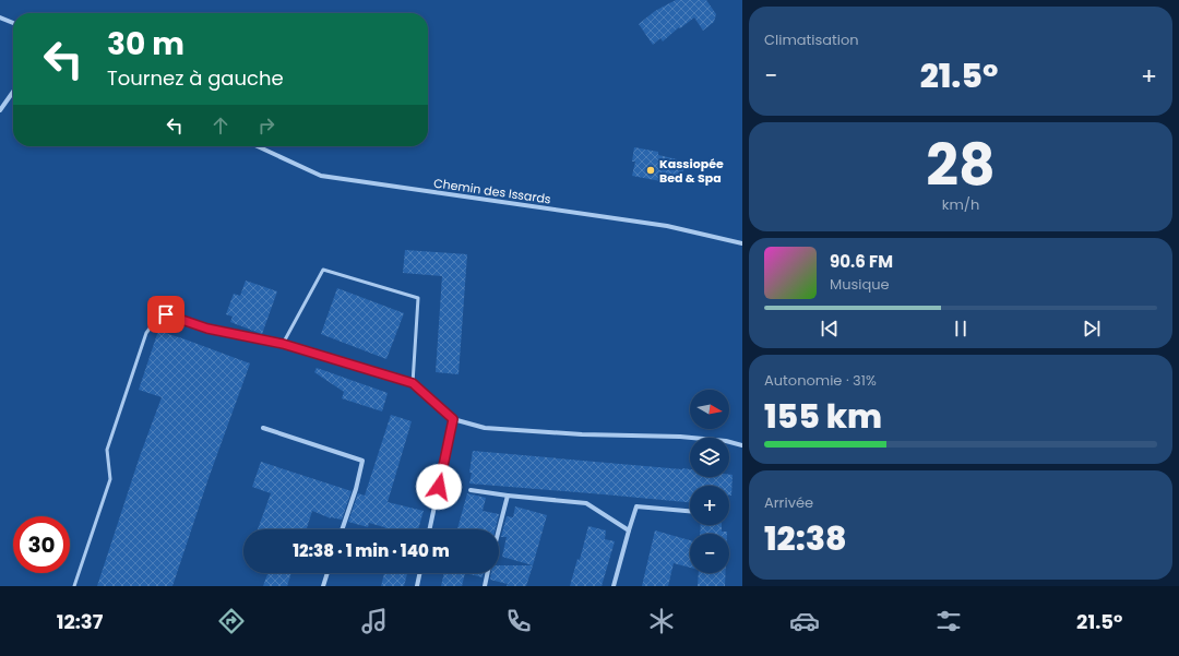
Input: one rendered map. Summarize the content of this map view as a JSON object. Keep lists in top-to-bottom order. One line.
{"streets":{"street":["Chemin des Issards"]},"places":["Kassiopée Bed & Spa"],"north":"right","page":{"tile":["Climatisation",["28","km/h"],["Autonomie · 31%","155 km"],["Arrivée","12:38"]],"turn":["30 m","Tournez à gauche"],"heat":["−","21.5°","+"],"song":["90.6 FM","Musique"],"map_buttons":["+","−"],"limit":"30","trip":"12:38 · 1 min · 140 m","tabs":["12:37","21.5°"]}}
